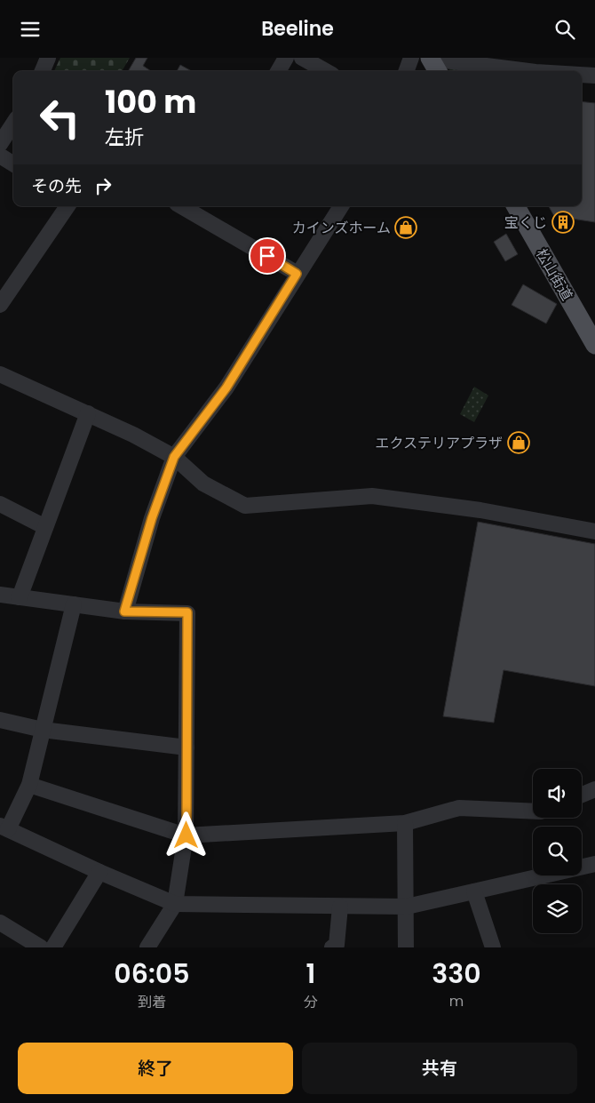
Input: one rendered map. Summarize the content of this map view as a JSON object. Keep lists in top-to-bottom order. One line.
{"streets":{"main road":["松山街道"]},"places":{"building":["宝くじ"],"shop":["カインズホーム","エクステリアプラザ"]},"page":{"header":"Beeline","turn":["100 m","左折"],"then":"その先","eta":["06:05","到着","1","分","330","m"],"buttons":["終了","共有"]}}
